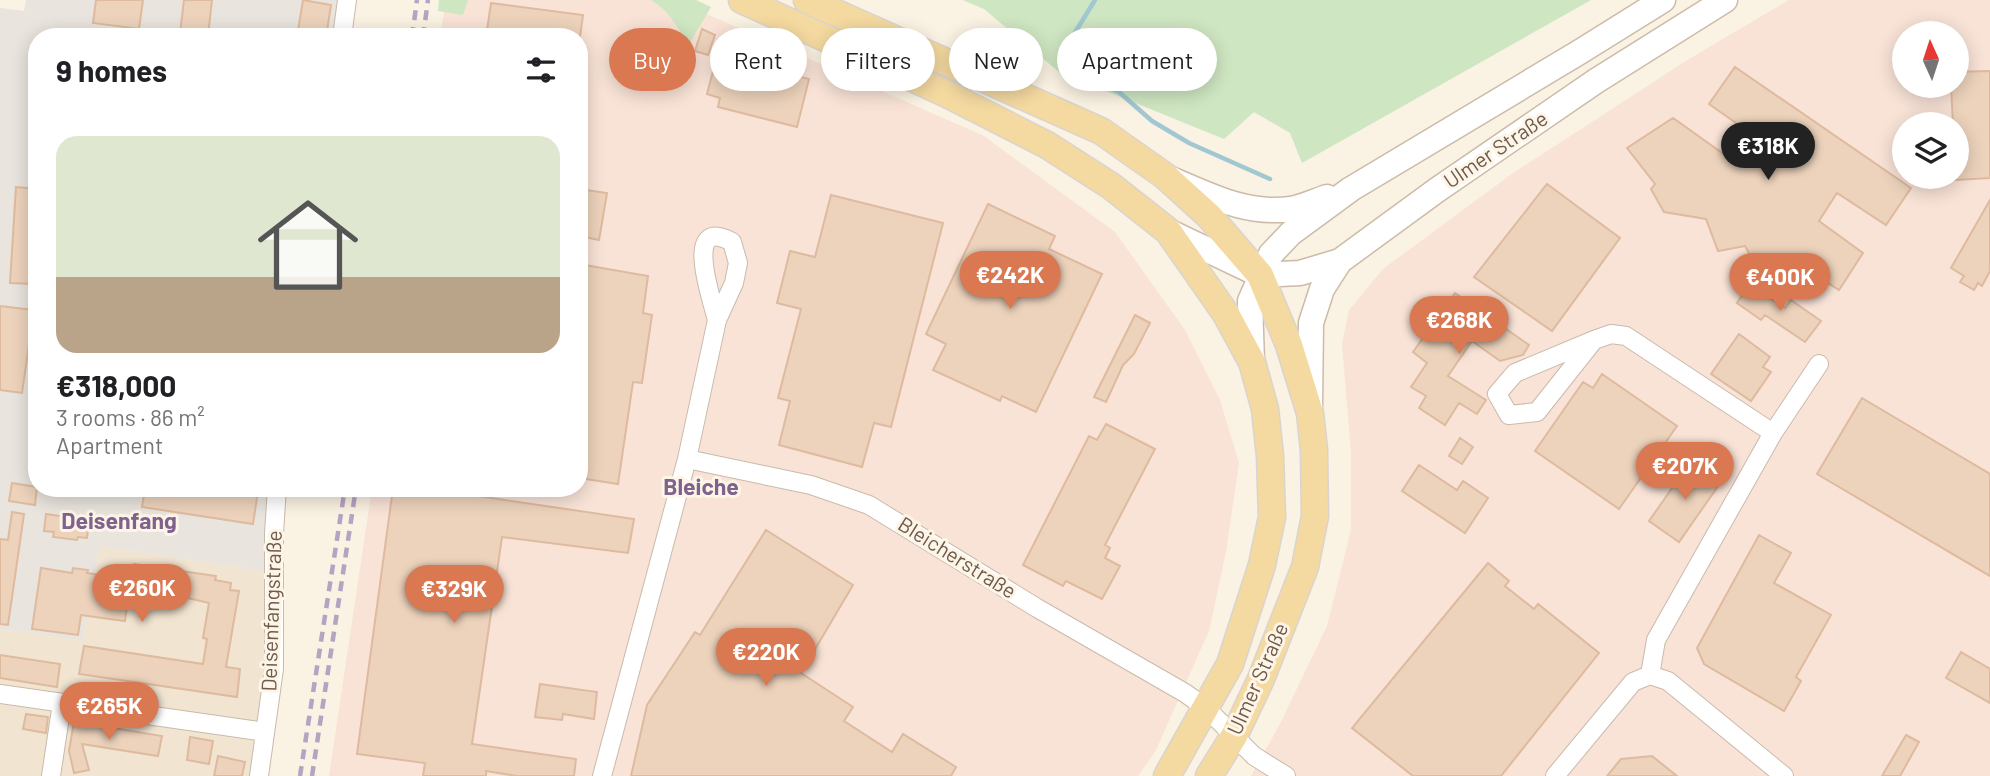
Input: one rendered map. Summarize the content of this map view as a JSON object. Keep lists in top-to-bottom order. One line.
{"streets":{"main road":["Ulmer Straße"],"street":["Bleicherstraße","Deisenfangstraße"]},"crossings":[["Ulmer Straße","Bleicherstraße"]],"districts":["Bleiche","Deisenfang"],"north":"top","page":{"chip":["Buy","Rent","Filters","New","Apartment"],"heading":"9 homes","list":[{"name":"€318,000","note":"3 rooms · 86 m² · Apartment"}],"price":["€318K","€242K","€400K","€268K","€207K","€260K","€329K","€220K","€265K"]}}
